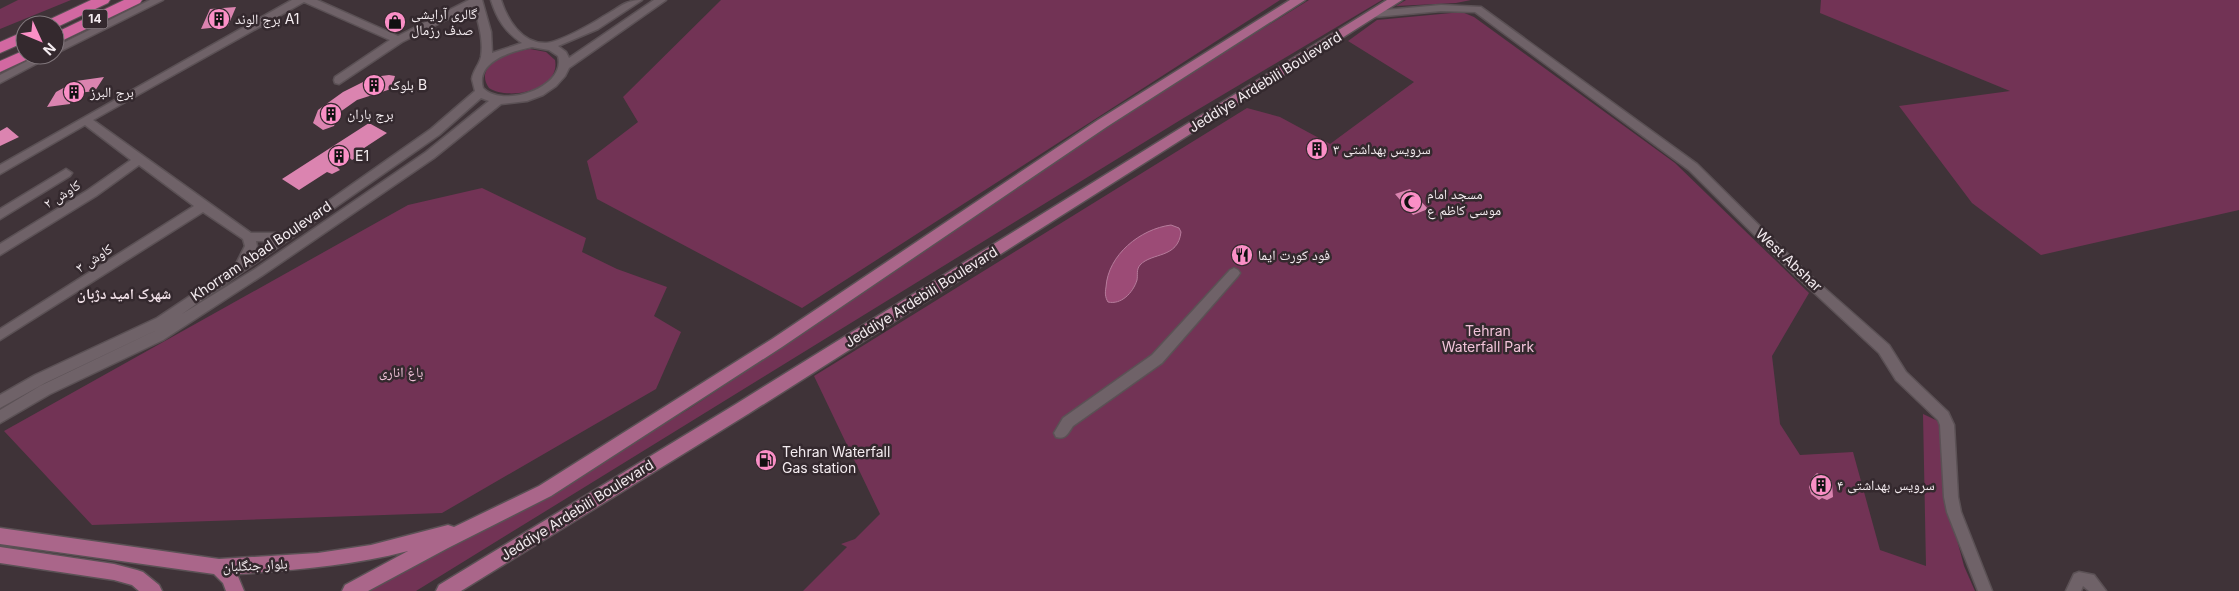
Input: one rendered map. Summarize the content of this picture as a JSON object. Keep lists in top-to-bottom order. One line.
{"streets":{"highway":["14"],"main road":["Jeddiye Ardebili Boulevard","بلوار جنگلبان"],"street":["کاوش ۲","Khorram Abad Boulevard","کاوش ۳","West Abshar"]},"districts":["شهرک امید دژبان"],"parks":["Tehran Waterfall Park","باغ اناری"],"places":{"building":["برج الوند A1","بلوک B","برج البرز","برج باران","سرویس بهداشتی ۳","E1","سرویس بهداشتی ۴"],"shop":["گالری آرایشی صدف رزمال"],"mosque":["مسجد امام موسی کاظم ع"],"restaurant":["فود کورت ایما"],"fuel station":["Tehran Waterfall Gas station"]},"north":"bottom right"}
